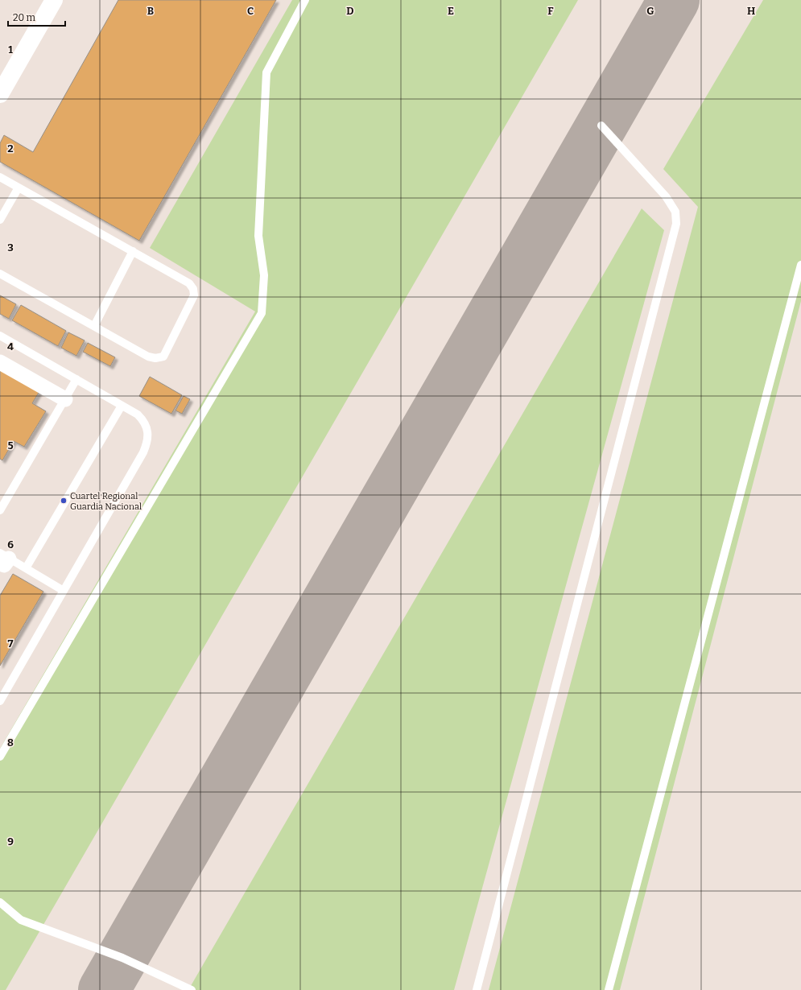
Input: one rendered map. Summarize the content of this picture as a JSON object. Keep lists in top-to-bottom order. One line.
{"places":["Cuartel Regional Guardia Nacional"],"scale_bar":"20 m","grid":{"columns":["B","C","D","E","F","G","H"],"rows":["1","2","3","4","5","6","7","8","9"]}}
